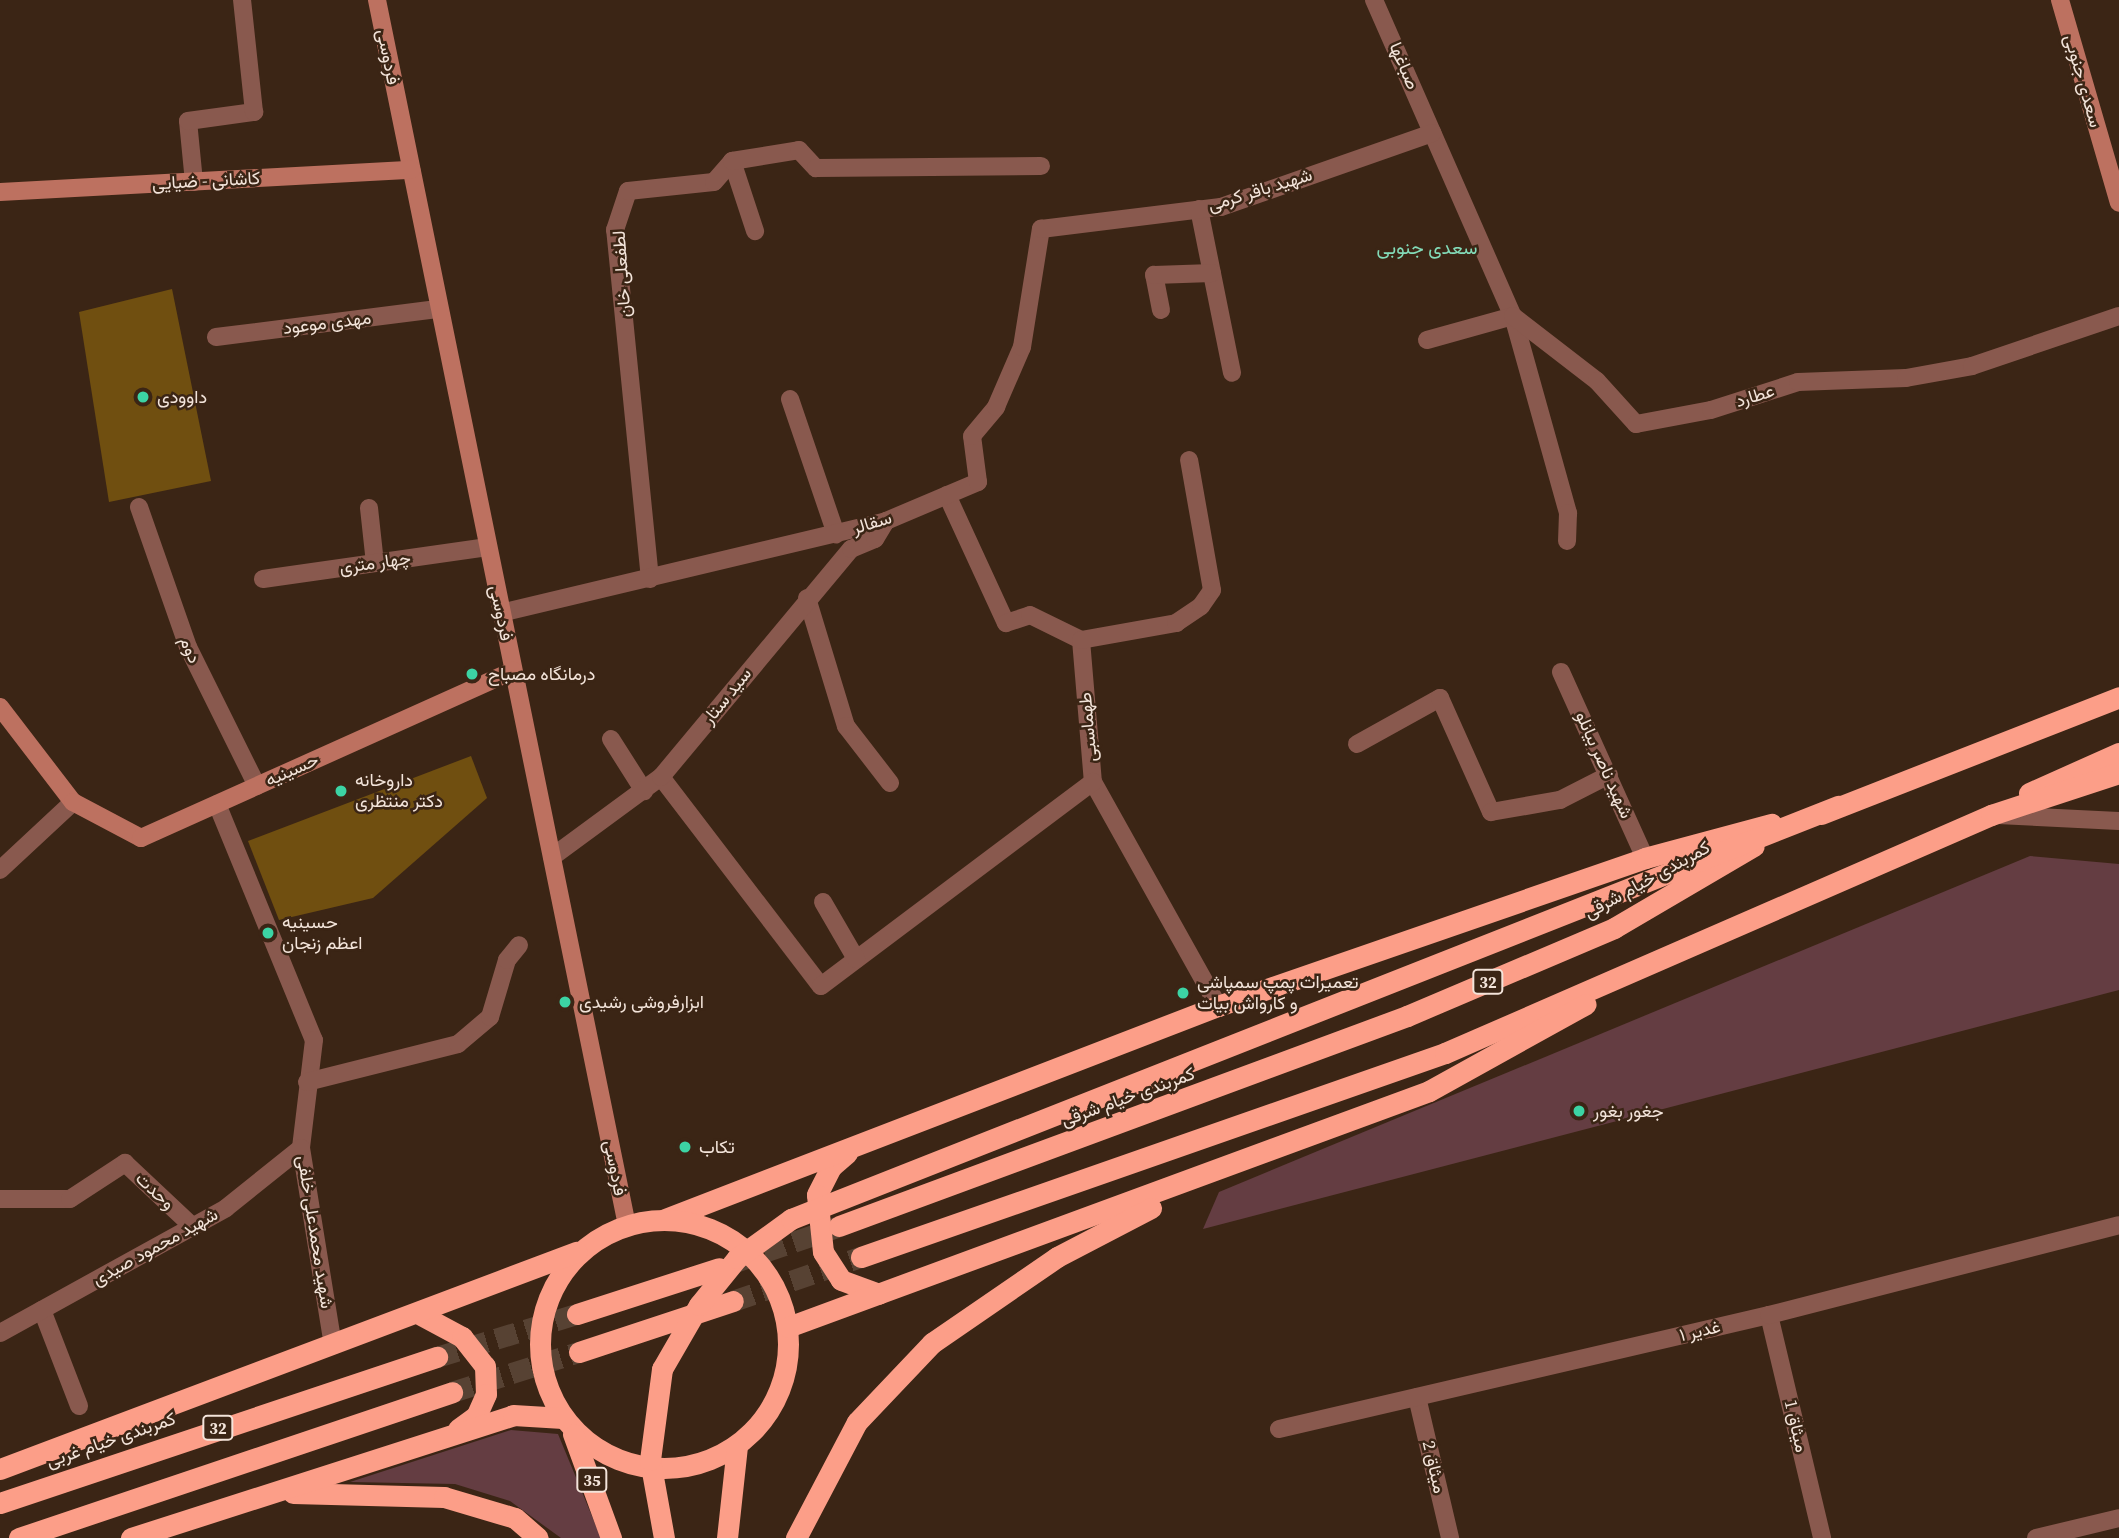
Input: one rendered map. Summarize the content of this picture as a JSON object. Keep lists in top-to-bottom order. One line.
{"streets":{"highway":["کمربندی خیام شرقی","32","کمربندی خیام غربی","35"],"main road":["فردوسی","سعدی جنوبی","کاشانی - ضیایی","حسینیه"],"street":["صباغها","شهید باقر کرمی","لطفعلی خان","مهدی موعود","عطارد","سقالر","چهار متری","دوم","سید ستار","طهماسبی","شهید ناصر بیانلو","وحدت","شهید محمدعلی خلفی","شهید محمود صیدی","غدیر ۱","میثاق 1","میثاق 2"]},"crossings":[["فردوسی","کاشانی - ضیایی"],["فردوسی","مهدی موعود"],["فردوسی","سقالر"],["فردوسی","چهار متری"],["فردوسی","سید ستار"],["فردوسی","حسینیه"],["فردوسی","35"],["صباغها","شهید باقر کرمی"],["صباغها","عطارد"],["شهید باقر کرمی","سقالر"],["لطفعلی خان","سقالر"],["سقالر","سید ستار"],["دوم","حسینیه"],["حسینیه","شهید محمدعلی خلفی"],["وحدت","شهید محمود صیدی"],["شهید محمدعلی خلفی","شهید محمود صیدی"],["غدیر ۱","میثاق 1"],["غدیر ۱","میثاق 2"]],"districts":["سعدی جنوبی"],"places":["داوودی","درمانگاه مصباح","داروخانه دکتر منتظری","حسینیه اعظم زنجان","تعمیرات پمپ سمپاشی و کارواش بیات","ابزارفروشی رشیدی","جغور بغور","تکاب"]}
